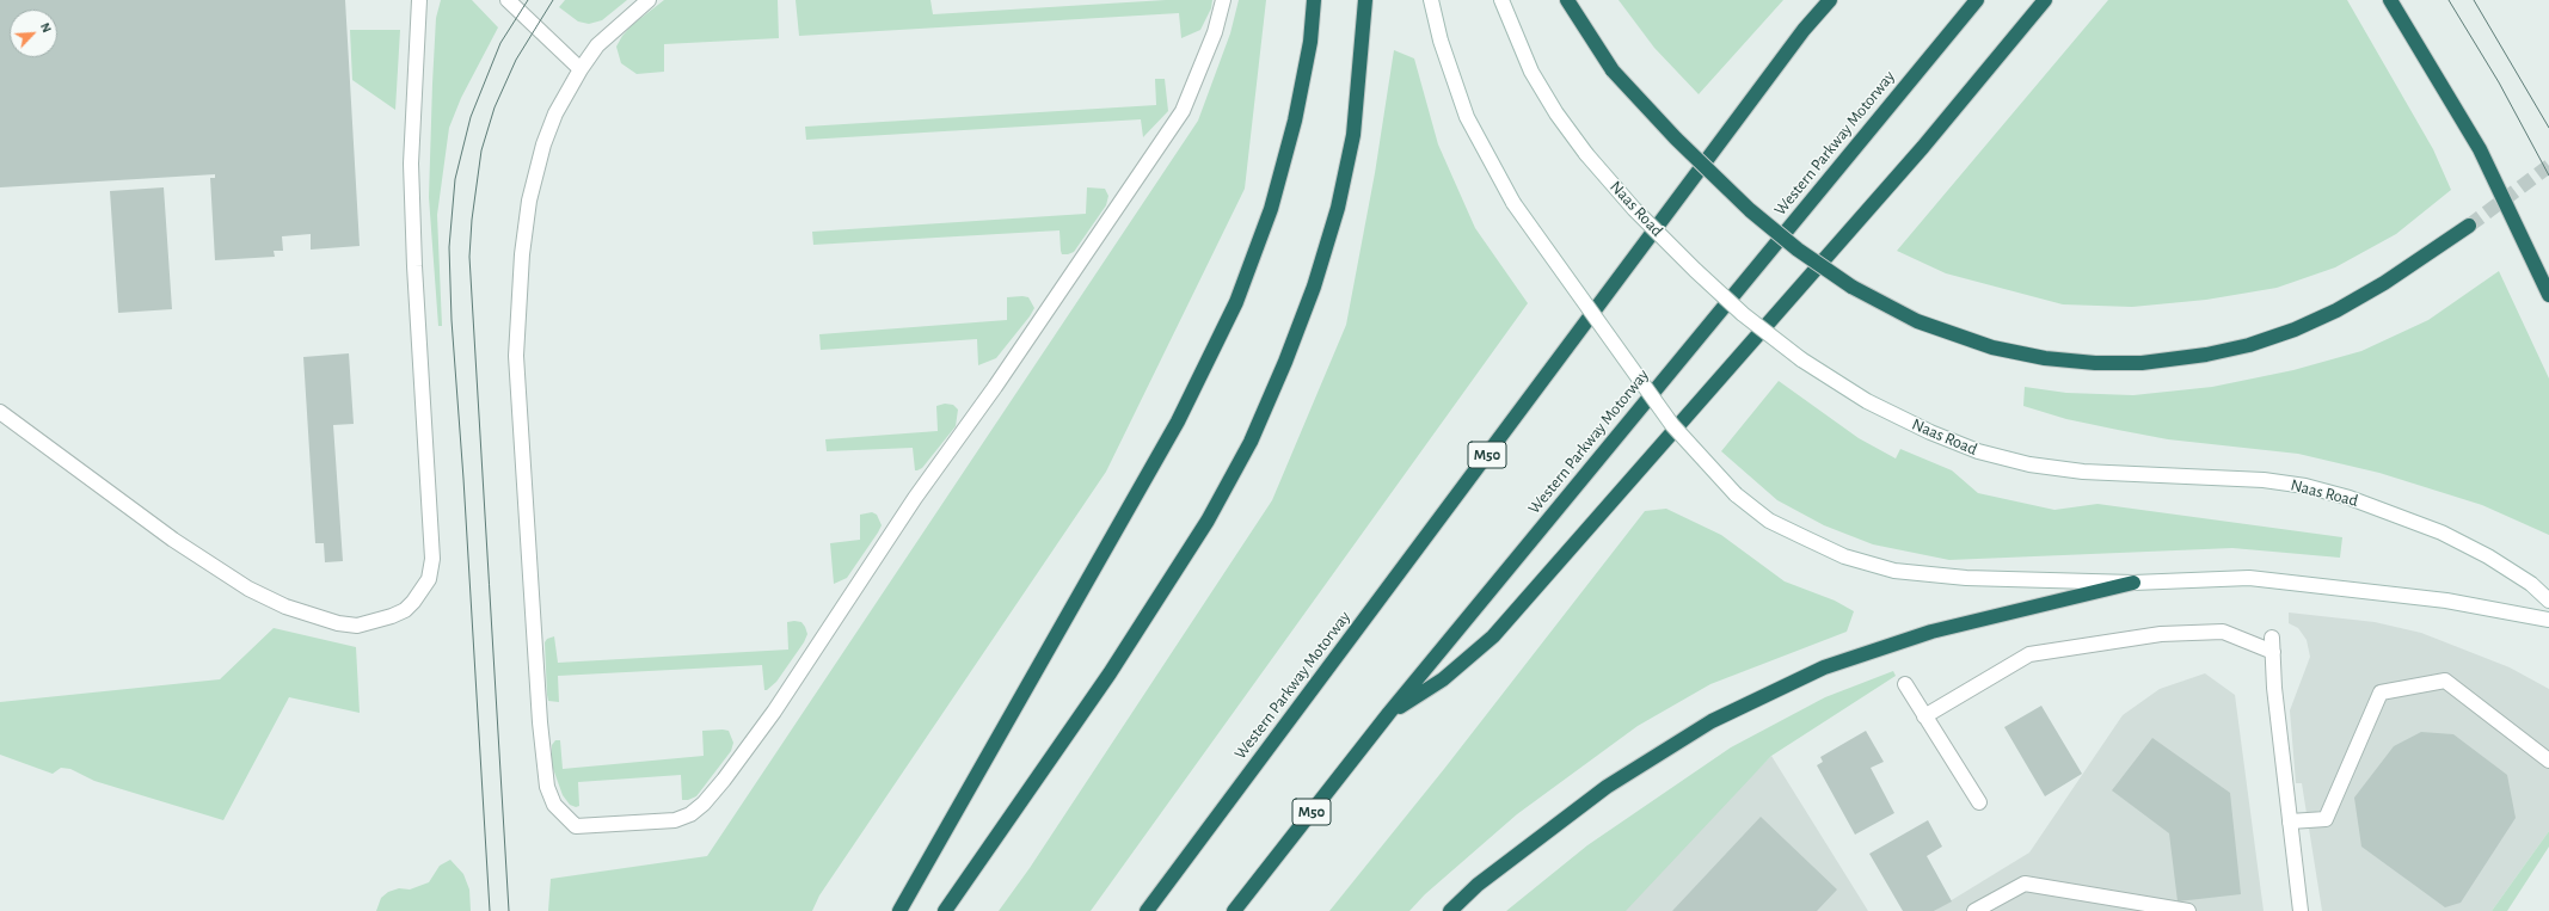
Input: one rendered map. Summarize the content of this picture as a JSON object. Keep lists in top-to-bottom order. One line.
{"streets":{"highway":["Western Parkway Motorway","M50"],"main road":["Naas Road"]},"north":"top right"}
